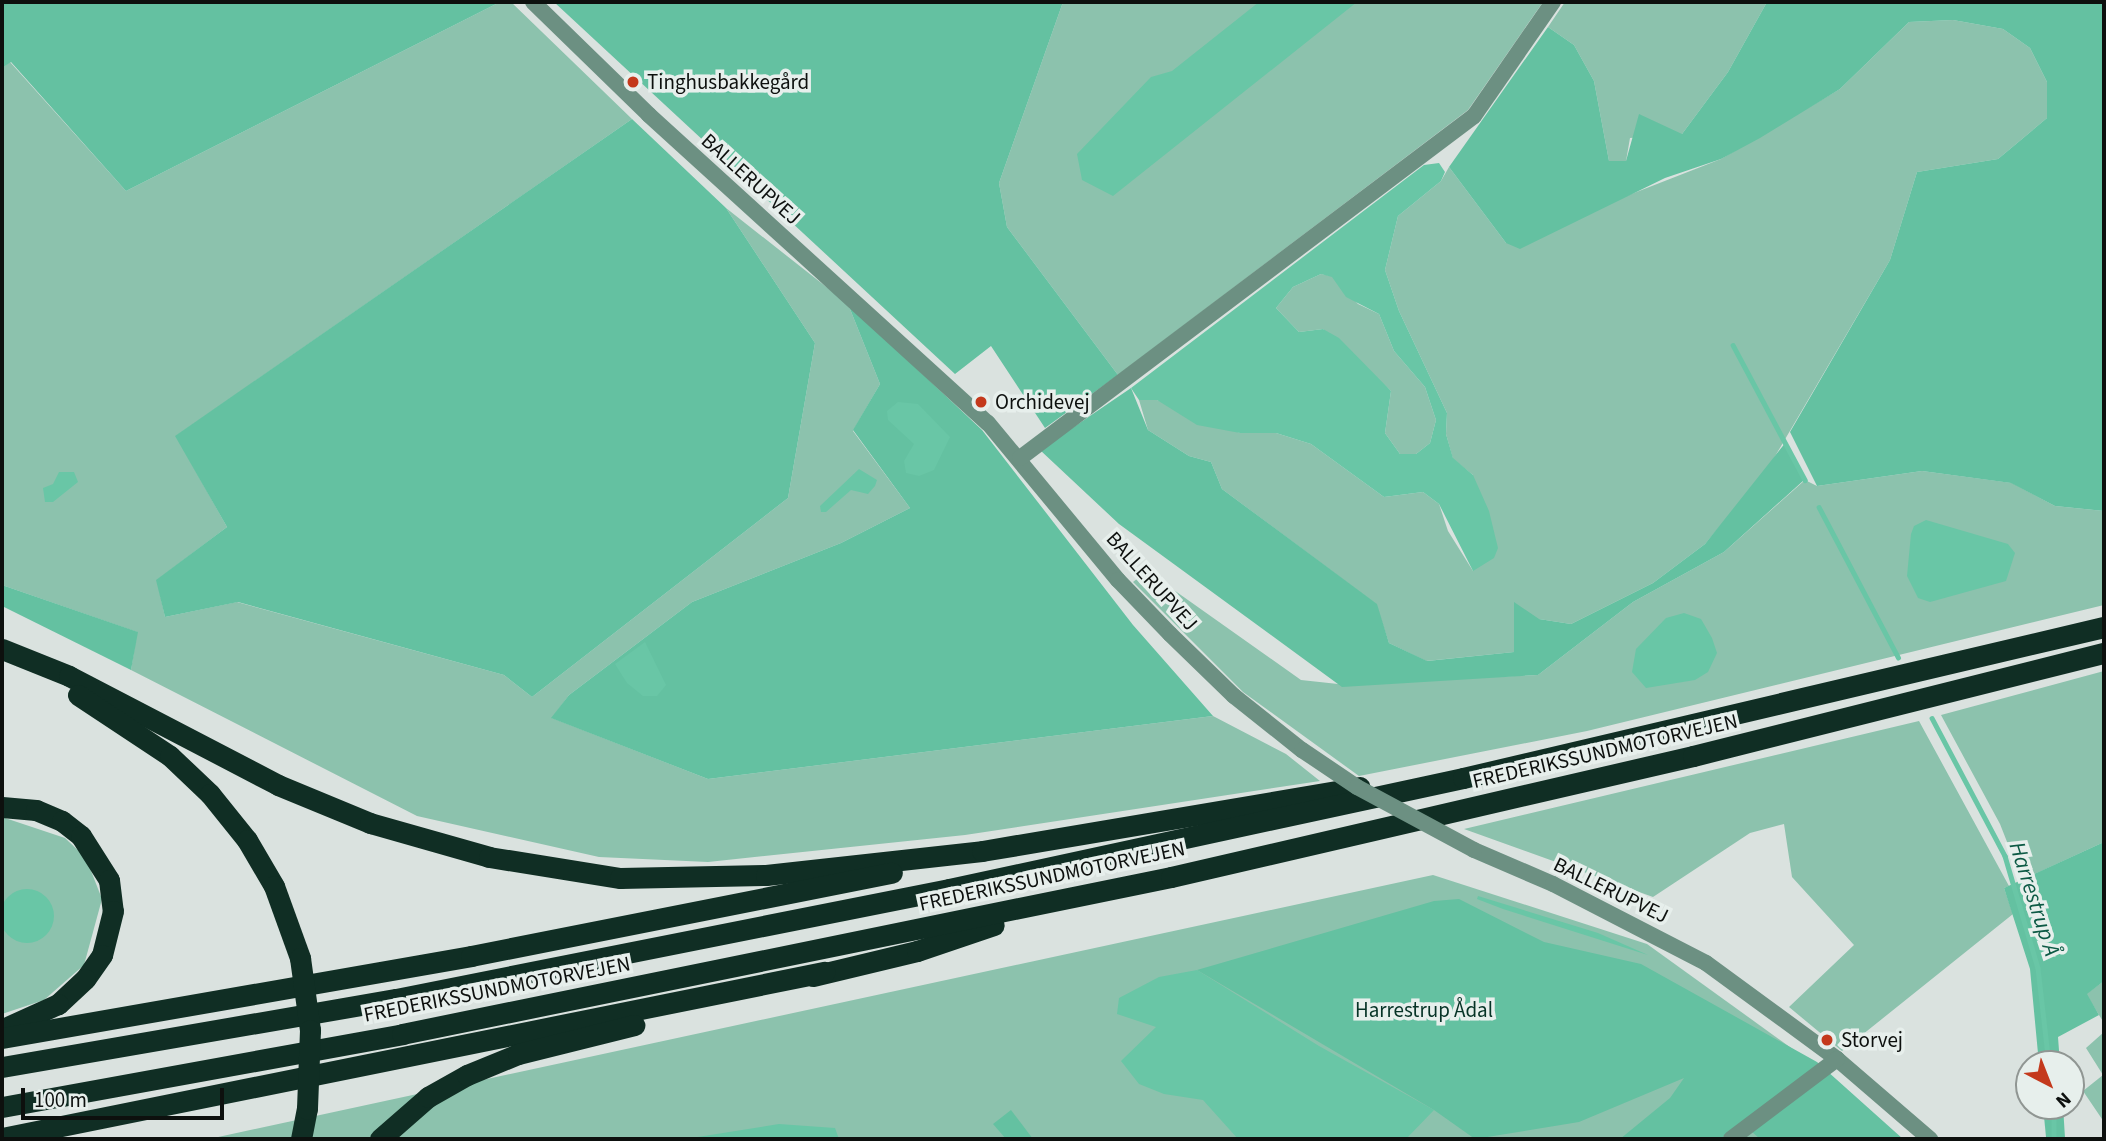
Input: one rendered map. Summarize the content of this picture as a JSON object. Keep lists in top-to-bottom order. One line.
{"streets":{"highway":["FREDERIKSSUNDMOTORVEJEN"],"street":["BALLERUPVEJ"]},"water":["Harrestrup Å"],"parks":["Harrestrup Ådal"],"places":["Tinghusbakkegård","Orchidevej","Storvej"],"scale_bar":"100 m","north":"bottom right"}
